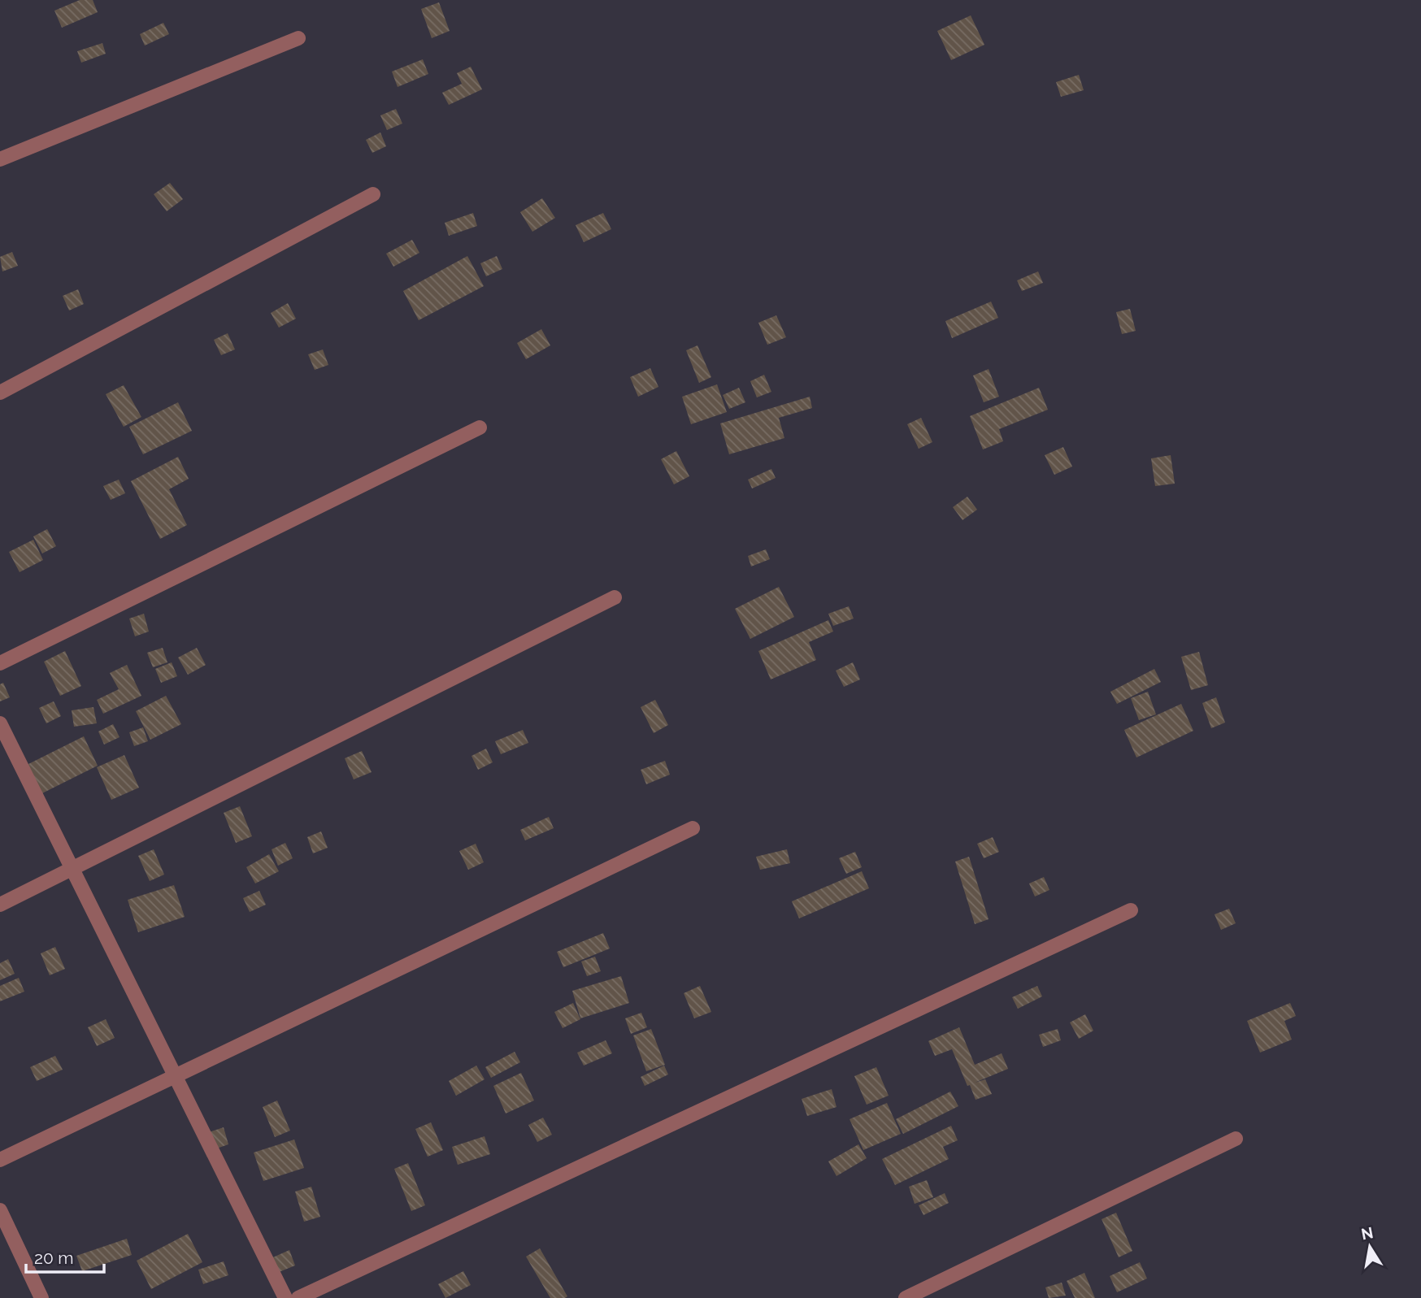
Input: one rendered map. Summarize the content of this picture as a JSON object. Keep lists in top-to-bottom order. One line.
{"scale_bar":"20 m","north":"top"}
